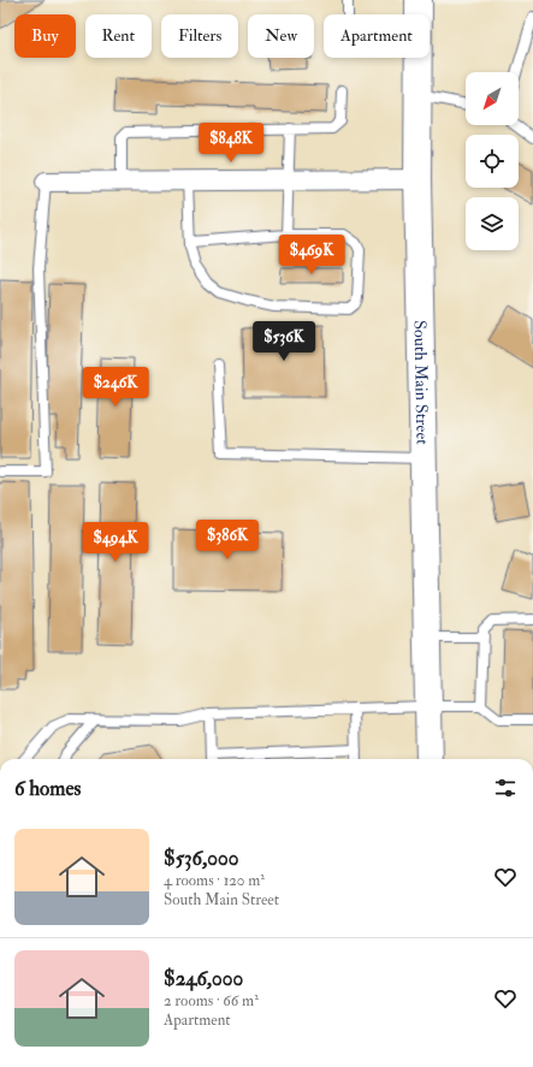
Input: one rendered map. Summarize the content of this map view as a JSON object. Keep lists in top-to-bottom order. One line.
{"streets":{"main road":["South Main Street"]},"north":"bottom left","page":{"chip":["Buy","Rent","Filters","New","Apartment"],"price":["$848K","$469K","$536K","$246K","$386K","$494K"],"heading":"6 homes","list":[{"name":"$536,000","note":"4 rooms · 120 m² · South Main Street"},{"name":"$246,000","note":"2 rooms · 66 m² · Apartment"}]}}
